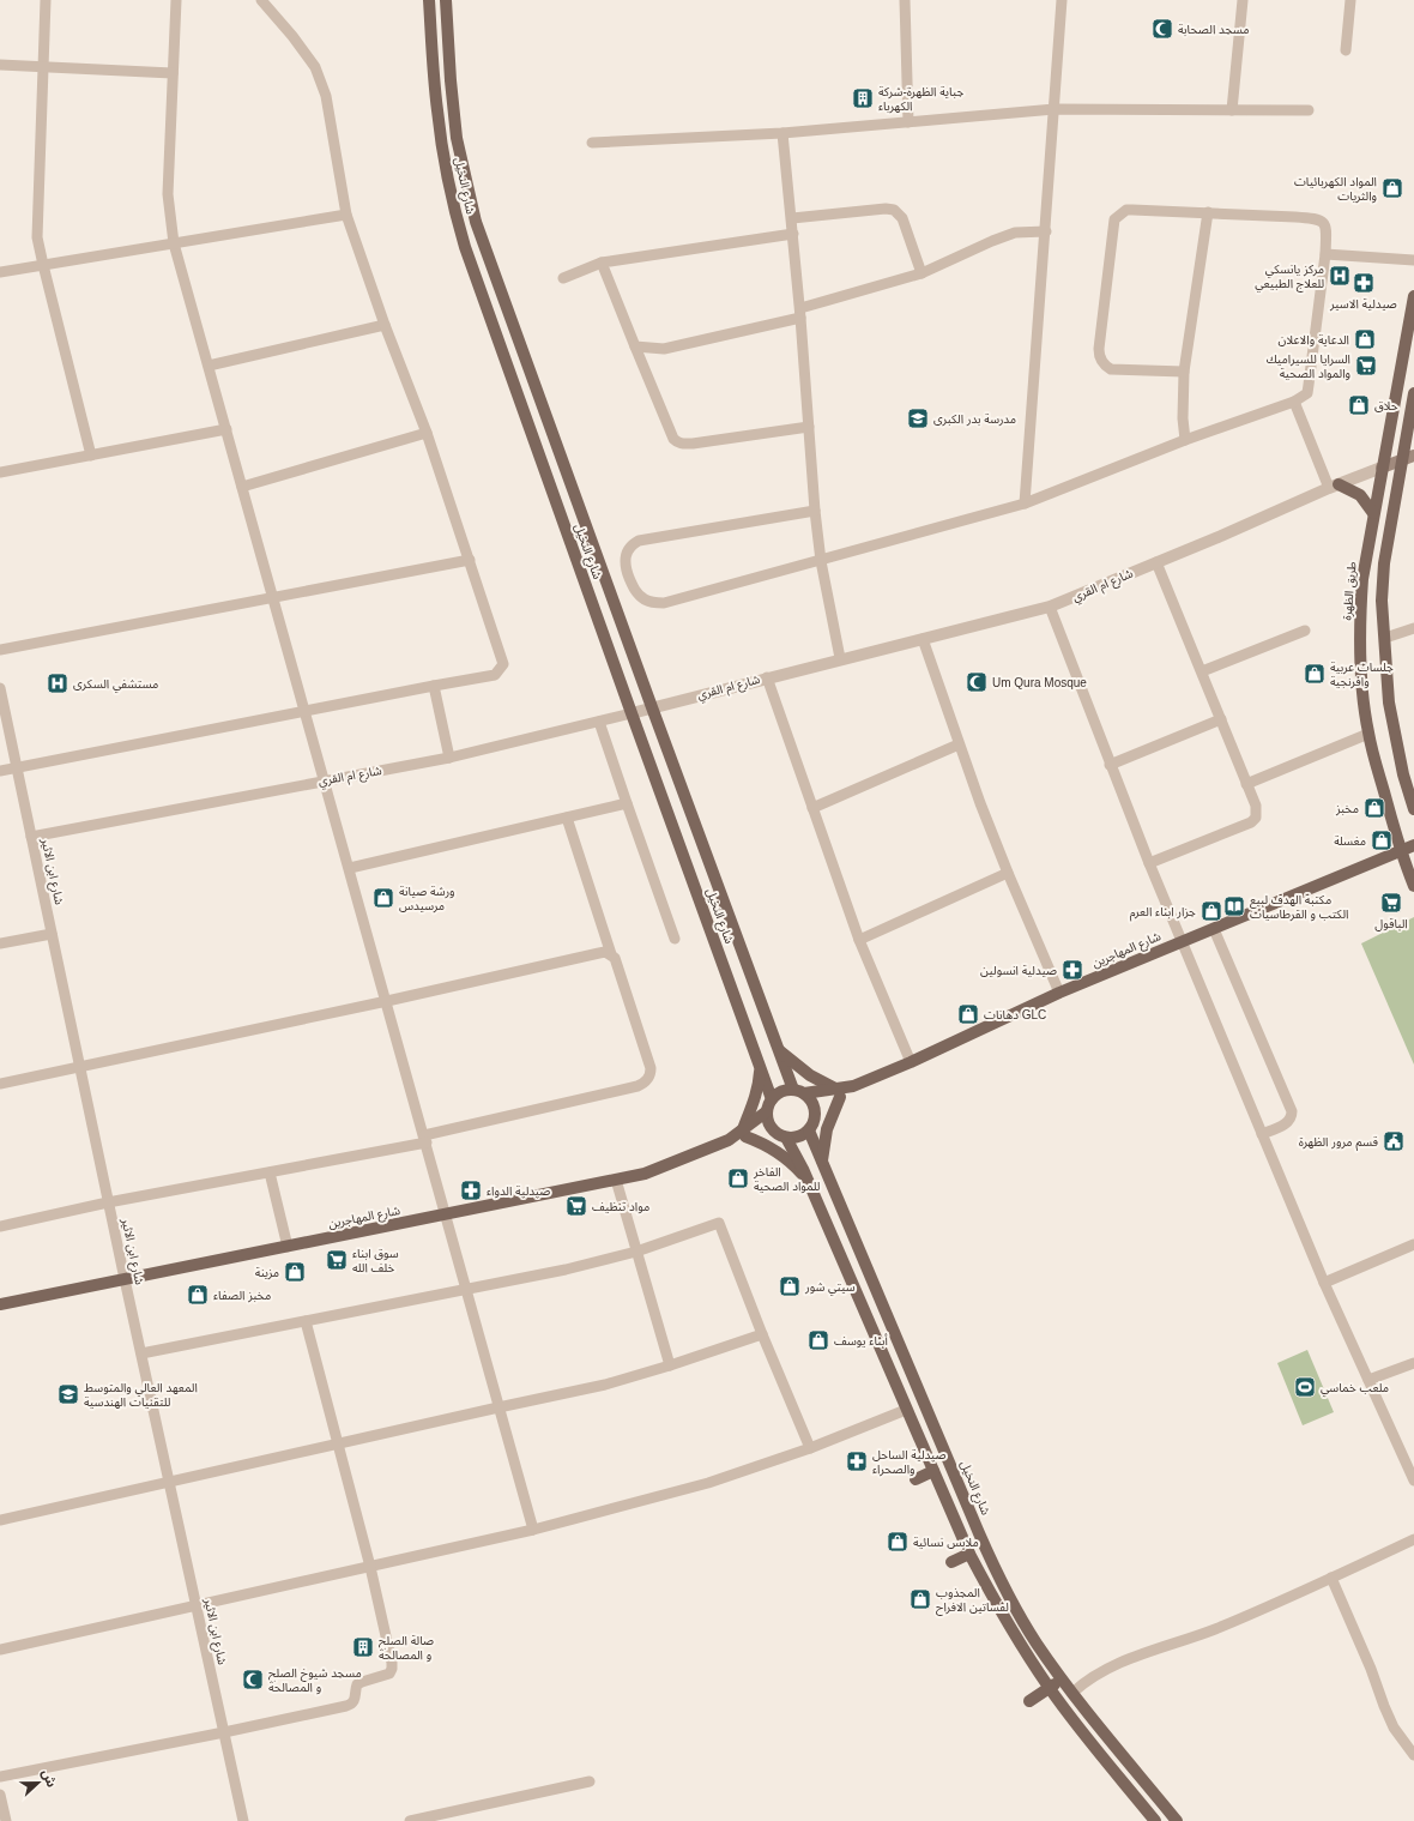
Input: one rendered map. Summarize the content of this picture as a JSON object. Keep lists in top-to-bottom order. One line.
{"streets":{"main road":["شارع النخيل","شارع ام القري","طريق الظهرة","شارع المهاجرين"],"street":["شارع ابن الاثير"]},"crossings":[["شارع النخيل","شارع ام القري"],["شارع النخيل","شارع المهاجرين"],["شارع ام القري","طريق الظهرة"],["شارع ام القري","شارع ابن الاثير"],["طريق الظهرة","شارع المهاجرين"],["شارع ابن الاثير","شارع المهاجرين"]],"places":{"mosque":["مسجد الصحابة","Um Qura Mosque","مسجد شيوخ الصلح و المصالحة"],"building":["جباية الظهرة-شركة الكهرباء","صالة الصلح و المصالحة"],"shop":["المواد الكهربائيات والثريات","الدعاية والاعلان","حلاق","جلسات عربية وافرنجية","مخبز","مغسلة","ورشة صيانة مرسيدس","جزار ابناء العرم","دهانات GLC","الفاخر للمواد الصحية","مزينة","سيتي شور","مخبز الصفاء","أبناء يوسف","ملابس نسائية","المجذوب لفساتين الافراح"],"hospital":["مركز يانسكي للعلاج الطبيعي","مستشفي السكرى"],"pharmacy":["صيدلية الاسير","صيدلية انسولين","صيدلية الدواء","صيدلية الساحل والصحراء"],"supermarket":["السرايا للسيراميك والمواد الصحية","الباقول","مواد تنظيف","سوق ابناء خلف الله"],"school or university":["مدرسة بدر الكبرى","المعهد العالي والمتوسط للتقنيات الهندسية"],"library":["مكتبة الهدف لبيع الكتب و القرطاسيات"],"public building":["قسم مرور الظهرة"],"sports":["ملعب خماسي"]},"north":"right"}
